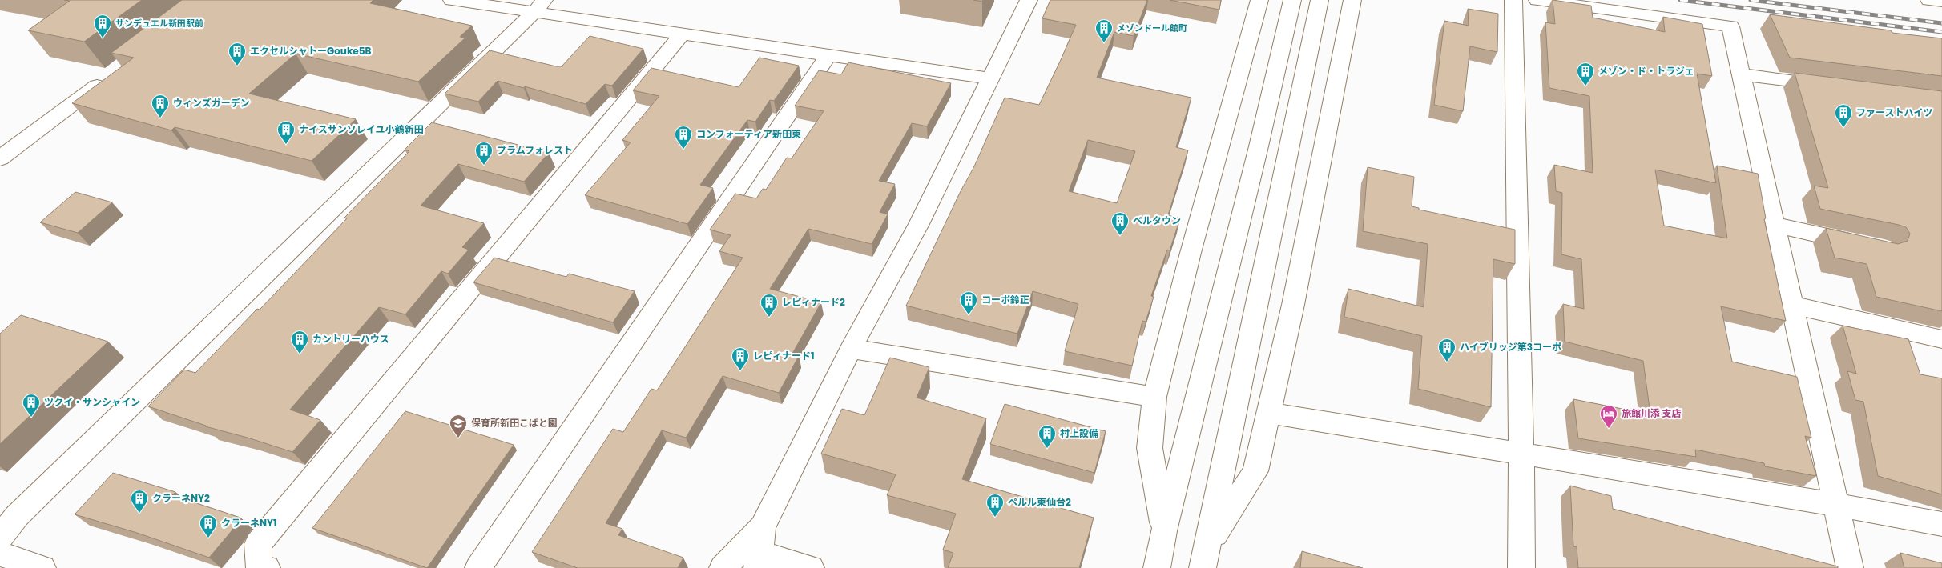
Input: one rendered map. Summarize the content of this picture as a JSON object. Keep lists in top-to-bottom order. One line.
{"places":{"building":["サンデュエル新田駅前","メゾンドール館町","エクセルシャトーGouke5B","メゾン・ド・トラジェ","ウィンズガーデン","ファーストハイツ","ナイスサンソレイユ小鶴新田","コンフォーティア新田東","プラムフォレスト","ベルタウン","コーポ鈴正","レピィナード2","カントリーハウス","ハイブリッジ第3コーポ","レピィナード1","ツクイ・サンシャイン","村上設備","クラーネNY2","ペルル東仙台2","クラーネNY1"],"hotel":["旅館川添 支店"],"school or university":["保育所新田こばと園"]}}
